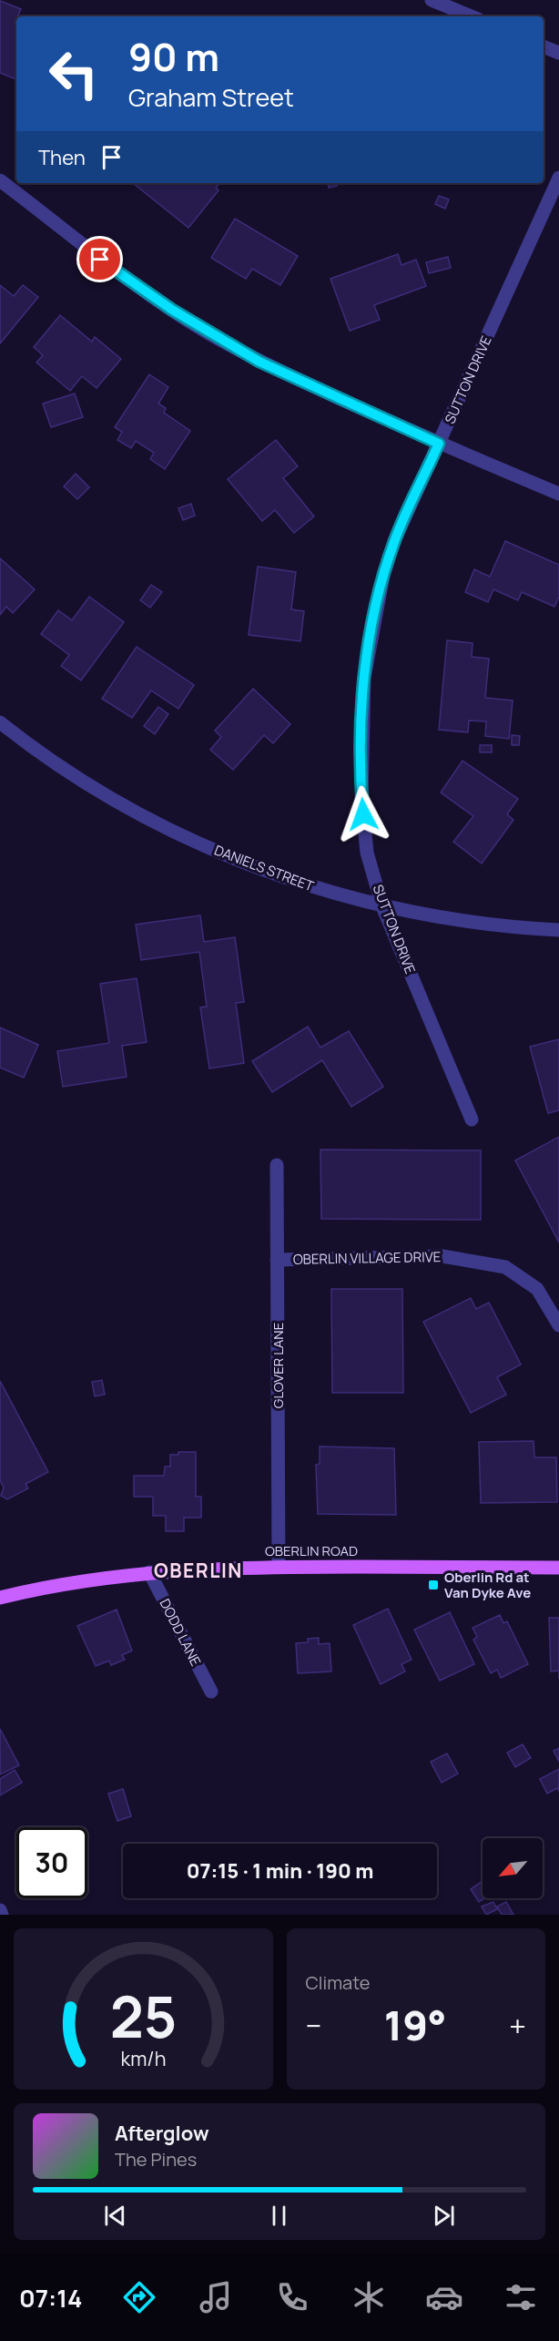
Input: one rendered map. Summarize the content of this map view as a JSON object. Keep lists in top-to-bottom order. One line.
{"streets":{"main road":["OBERLIN ROAD"],"street":["SUTTON DRIVE","DANIELS STREET","OBERLIN VILLAGE DRIVE","GLOVER LANE","DODD LANE"]},"crossings":[["SUTTON DRIVE","DANIELS STREET"],["OBERLIN VILLAGE DRIVE","GLOVER LANE"],["GLOVER LANE","OBERLIN ROAD"],["OBERLIN ROAD","DODD LANE"]],"districts":["OBERLIN"],"places":{"transit":["Oberlin Rd at Van Dyke Ave"]},"north":"bottom left","page":{"turn":["90 m","Graham Street"],"then":"Then","limit":"30","trip":"07:15 · 1 min · 190 m","tile":"Climate","heat":["−","19°","+"],"song":["Afterglow","The Pines"],"tabs":"07:14","gauge":["25","km/h"]}}
